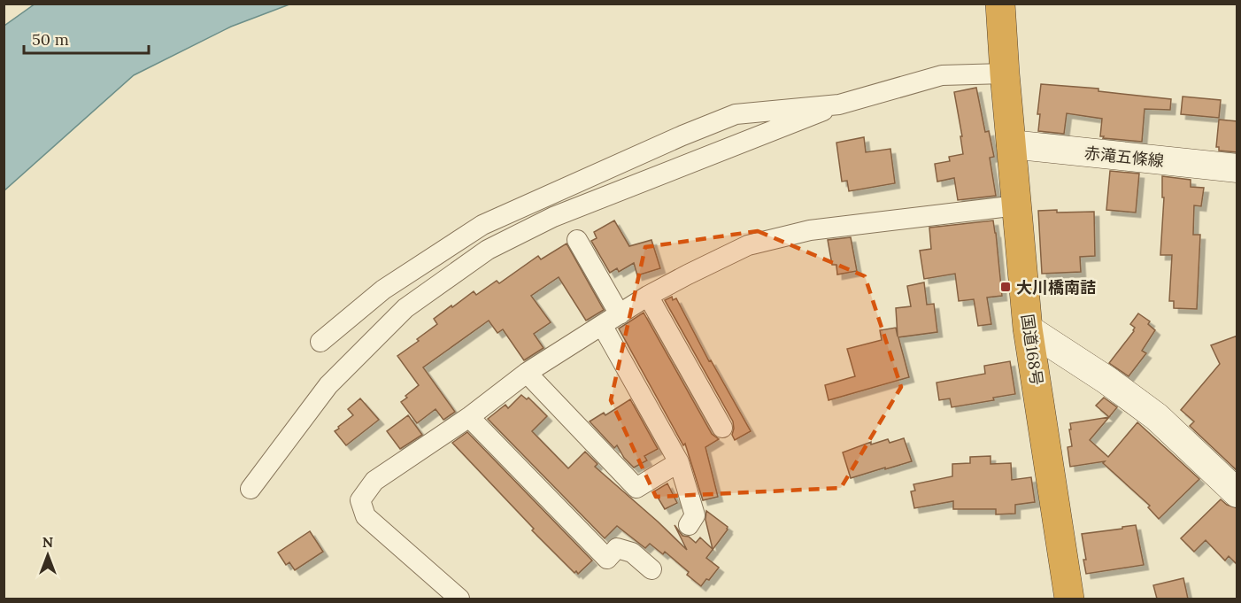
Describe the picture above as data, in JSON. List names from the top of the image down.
{
  "streets": {
    "highway": ["国道168号"],
    "street": ["赤滝五條線"]
  },
  "crossings": [
    ["赤滝五條線", "国道168号"]
  ],
  "places": {
    "transit": ["大川橋南詰"]
  },
  "scale_bar": "50 m",
  "north": "top"
}
